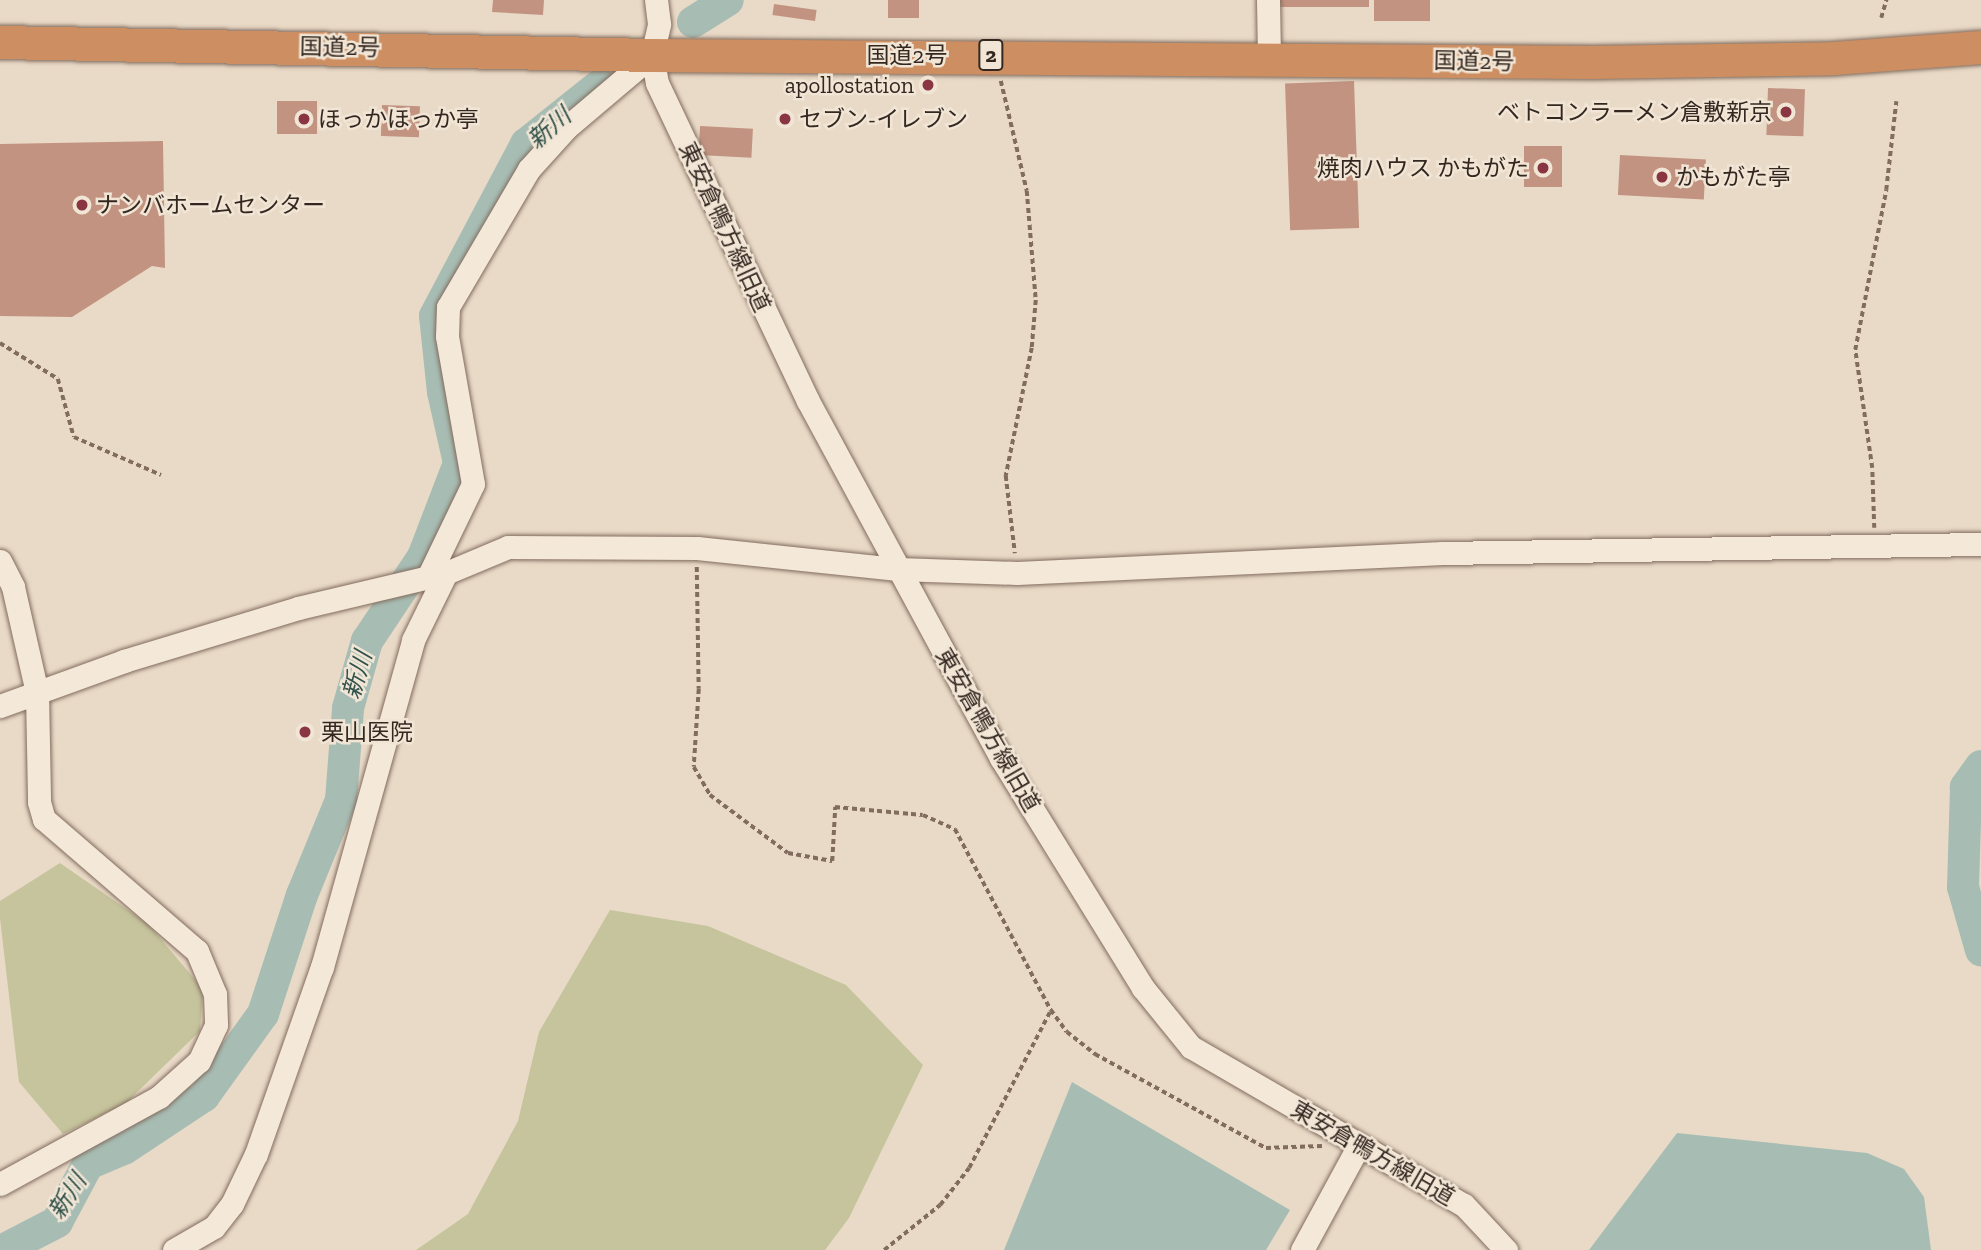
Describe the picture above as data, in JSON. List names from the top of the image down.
{
  "streets": {
    "highway": ["国道2号", "2"],
    "street": ["東安倉鴨方線旧道"]
  },
  "crossings": [
    ["国道2号", "東安倉鴨方線旧道"]
  ],
  "water": ["新川"],
  "places": [
    "apollostation",
    "ベトコンラーメン倉敷新京",
    "ほっかほっか亭",
    "セブン-イレブン",
    "焼肉ハウス かもがた",
    "かもがた亭",
    "ナンバホームセンター",
    "栗山医院"
  ]
}
